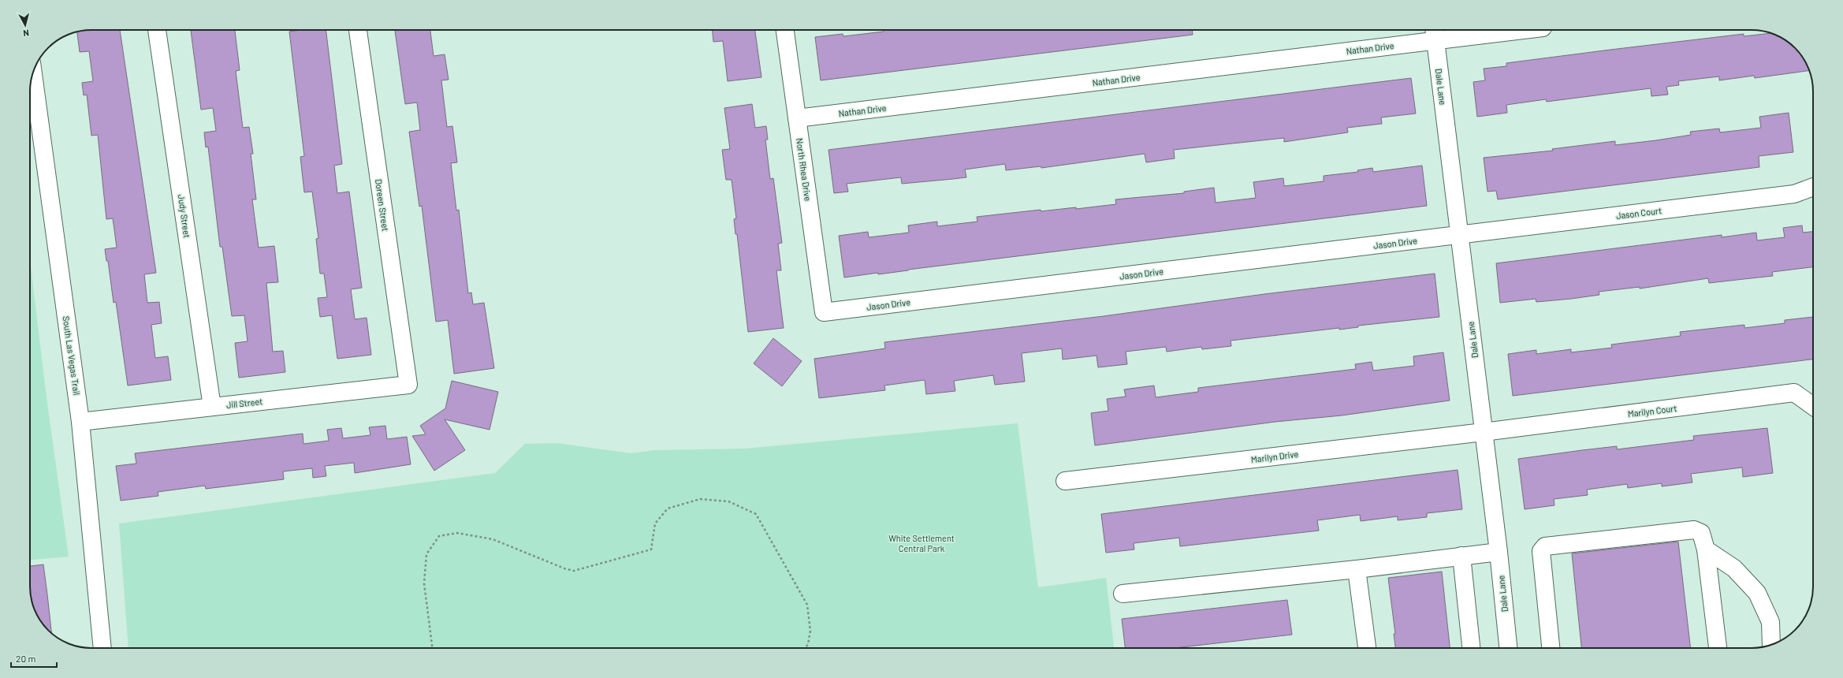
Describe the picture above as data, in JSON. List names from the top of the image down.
{
  "streets": {
    "street": [
      "Nathan Drive",
      "Dale Lane",
      "North Rhea Drive",
      "Doreen Street",
      "Jason Court",
      "Judy Street",
      "Jason Drive",
      "South Las Vegas Trail",
      "Jill Street",
      "Marilyn Court",
      "Marilyn Drive"
    ]
  },
  "crossings": [
    ["Nathan Drive", "Dale Lane"],
    ["Nathan Drive", "North Rhea Drive"],
    ["Dale Lane", "Jason Court"],
    ["Dale Lane", "Jason Drive"],
    ["Dale Lane", "Marilyn Court"],
    ["Dale Lane", "Marilyn Drive"],
    ["North Rhea Drive", "Jason Drive"],
    ["Doreen Street", "Jill Street"],
    ["Jason Court", "Jason Drive"],
    ["Judy Street", "Jill Street"],
    ["South Las Vegas Trail", "Jill Street"],
    ["Marilyn Court", "Marilyn Drive"]
  ],
  "parks": ["White Settlement Central Park"],
  "scale_bar": "20 m",
  "north": "bottom"
}
